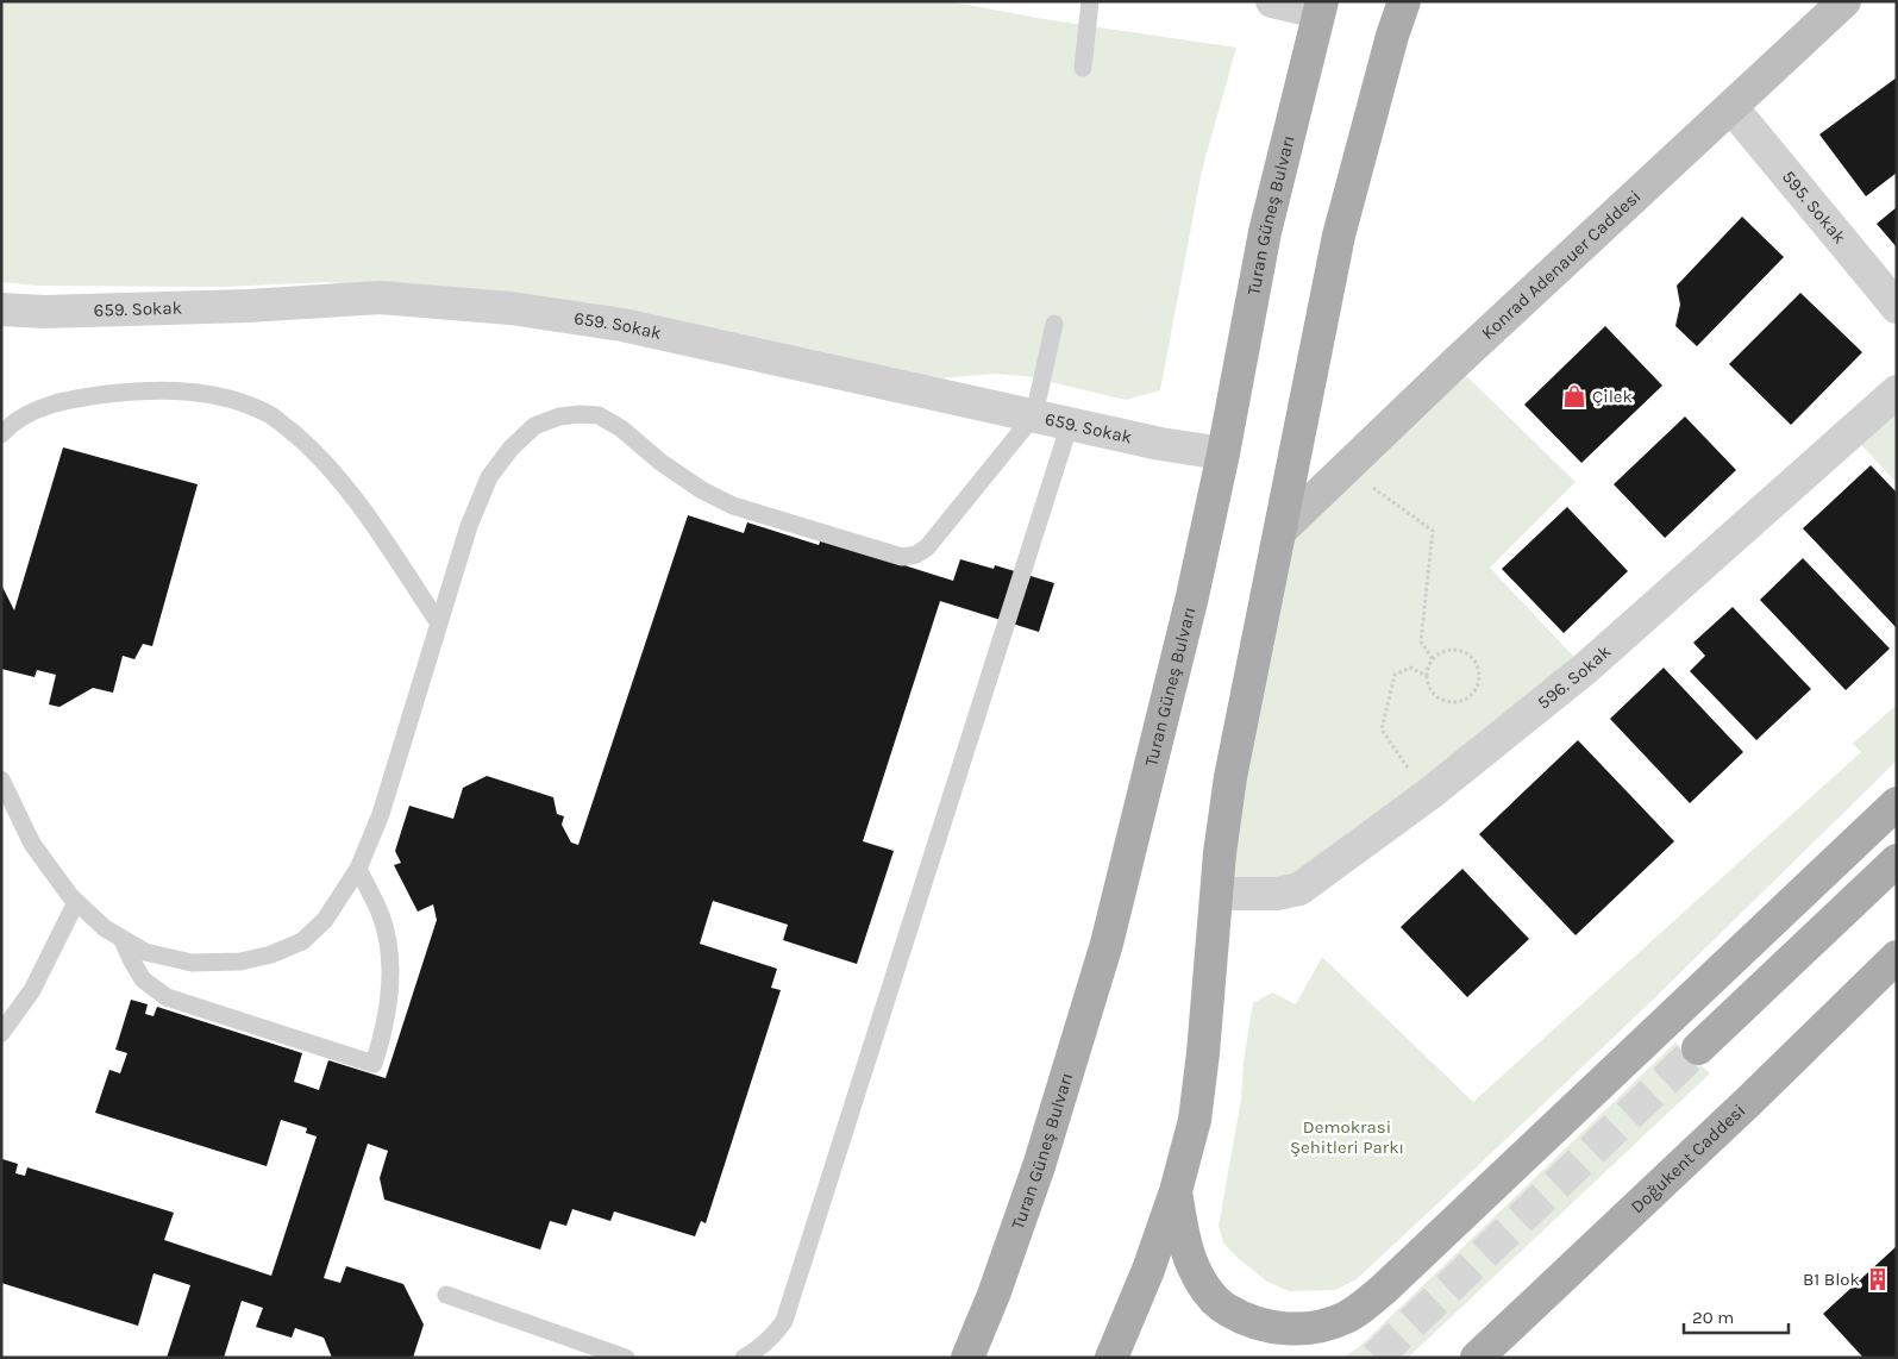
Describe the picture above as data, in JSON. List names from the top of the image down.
{
  "streets": {
    "main road": ["Turan Güneş Bulvarı", "Konrad Adenauer Caddesi", "Doğukent Caddesi"],
    "street": ["595. Sokak", "659. Sokak", "596. Sokak"]
  },
  "crossings": [
    ["595. Sokak", "Konrad Adenauer Caddesi"],
    ["Turan Güneş Bulvarı", "659. Sokak"]
  ],
  "parks": ["Demokrasi Şehitleri Parkı"],
  "places": {
    "shop": ["Çilek"],
    "building": ["B1 Blok"]
  },
  "scale_bar": "20 m"
}
